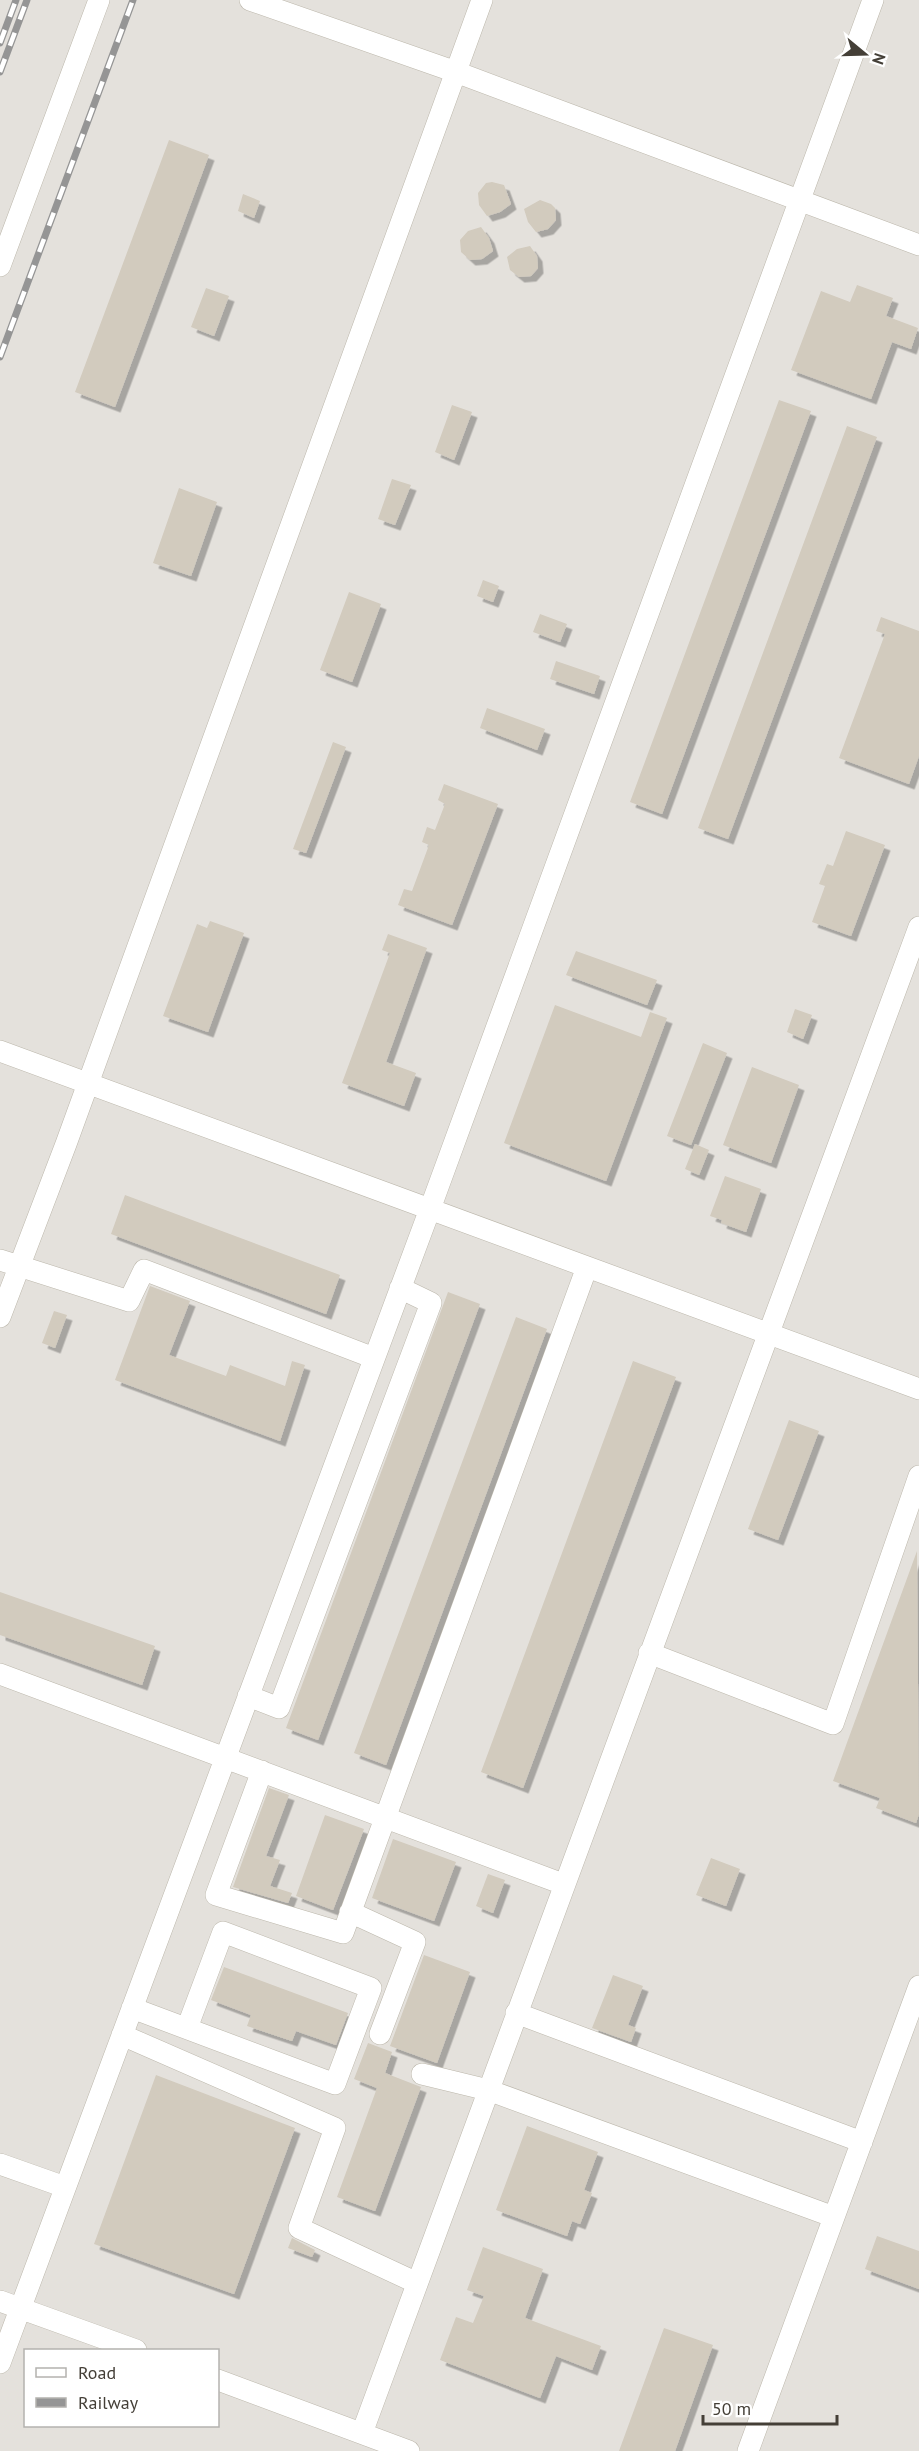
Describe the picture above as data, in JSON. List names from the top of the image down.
{
  "legend": ["Road", "Railway"],
  "scale_bar": "50 m",
  "north": "right"
}
